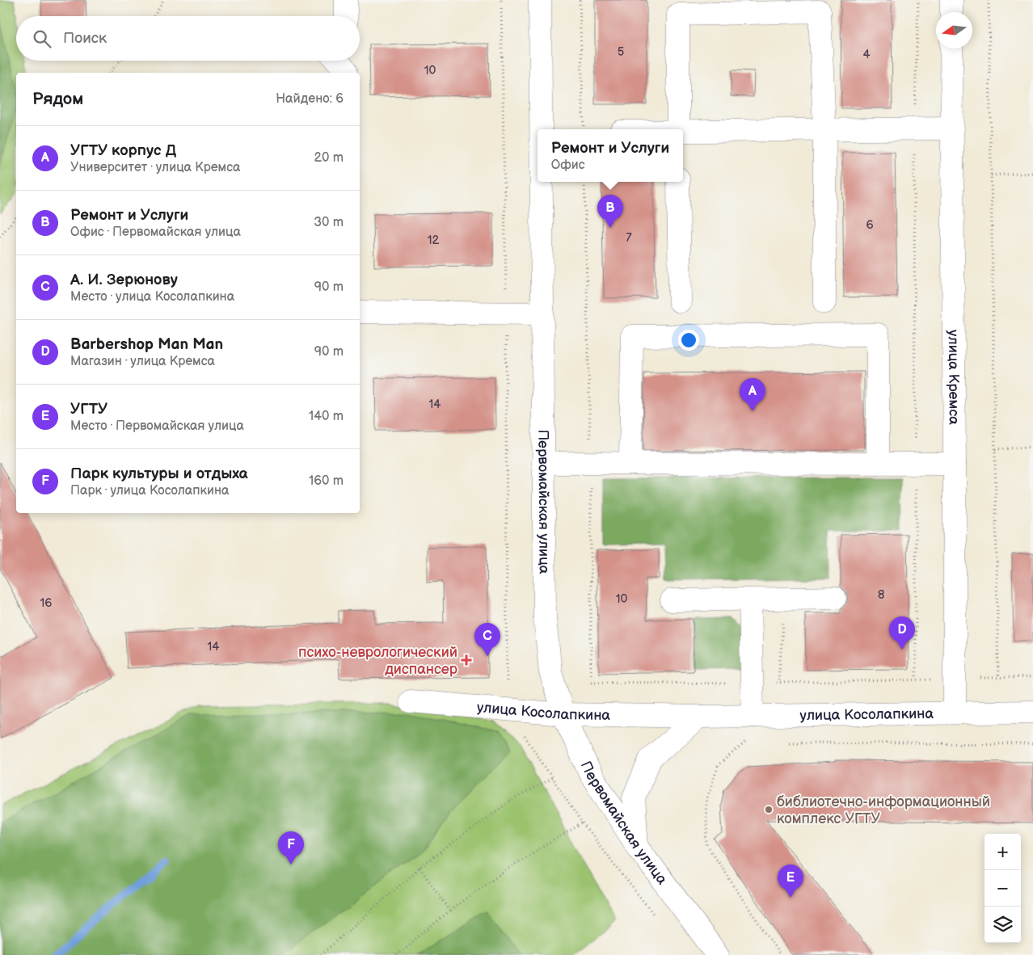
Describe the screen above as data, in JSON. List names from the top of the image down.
{
  "streets": {
    "street": ["улица Кремса", "Первомайская улица", "улица Косолапкина"]
  },
  "crossings": [
    ["улица Кремса", "улица Косолапкина"],
    ["Первомайская улица", "улица Косолапкина"]
  ],
  "places": {
    "health": ["психо-неврологический диспансер"],
    "other": ["библиотечно-информационный комплекс УГТУ"]
  },
  "house_numbers": [
    "5",
    "4",
    "10",
    "6",
    "7",
    "12",
    "14",
    "8",
    "10",
    "16",
    "14"
  ],
  "north": "left",
  "page": {
    "search": "Поиск",
    "heading": ["Рядом", "Найдено: 6"],
    "list": [
      {
        "mark": "A",
        "name": "УГТУ корпус Д",
        "note": "Университет · улица Кремса",
        "value": "20 m"
      },
      {
        "mark": "B",
        "name": "Ремонт и Услуги",
        "note": "Офис · Первомайская улица",
        "value": "30 m"
      },
      {
        "mark": "C",
        "name": "А. И. Зерюнову",
        "note": "Место · улица Косолапкина",
        "value": "90 m"
      },
      {
        "mark": "D",
        "name": "Barbershop Man Man",
        "note": "Магазин · улица Кремса",
        "value": "90 m"
      },
      {
        "mark": "E",
        "name": "УГТУ",
        "note": "Место · Первомайская улица",
        "value": "140 m"
      },
      {
        "mark": "F",
        "name": "Парк культуры и отдыха",
        "note": "Парк · улица Косолапкина",
        "value": "160 m"
      }
    ],
    "popup": ["Ремонт и Услуги", "Офис"],
    "pins": [
      "B",
      "A",
      "D",
      "C",
      "F",
      "E"
    ],
    "map_buttons": ["+", "−"]
  }
}
